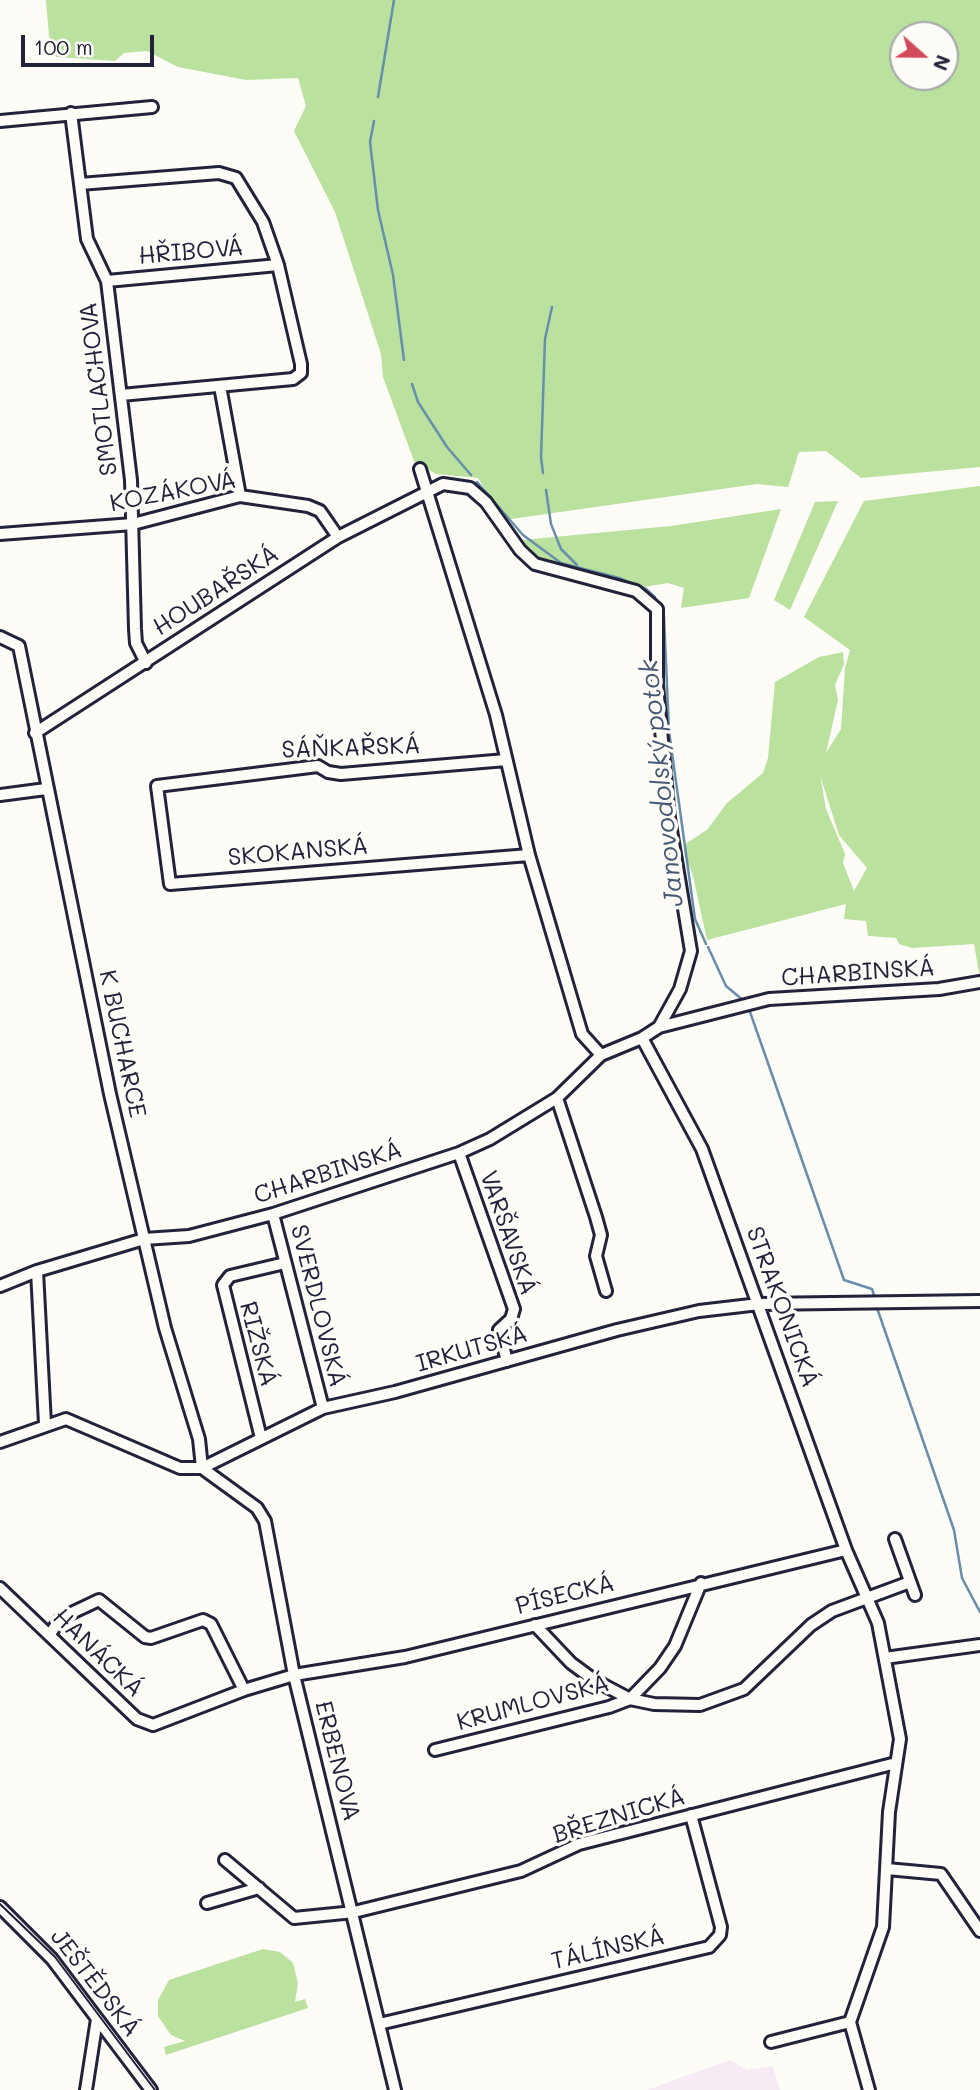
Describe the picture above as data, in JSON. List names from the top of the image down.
{
  "streets": {
    "street": [
      "HŘIBOVÁ",
      "SMOTLACHOVA",
      "KOZÁKOVÁ",
      "HOUBAŘSKÁ",
      "SÁŇKAŘSKÁ",
      "SKOKANSKÁ",
      "CHARBINSKÁ",
      "K BUCHARCE",
      "VARŠAVSKÁ",
      "SVERDLOVSKÁ",
      "STRAKONICKÁ",
      "RIŽSKÁ",
      "IRKUTSKÁ",
      "PÍSECKÁ",
      "HANÁCKÁ",
      "KRUMLOVSKÁ",
      "ERBENOVA",
      "BŘEZNICKÁ",
      "TÁLÍNSKÁ",
      "JEŠTĚDSKÁ"
    ]
  },
  "crossings": [
    ["HŘIBOVÁ", "SMOTLACHOVA"],
    ["SMOTLACHOVA", "KOZÁKOVÁ"],
    ["SMOTLACHOVA", "HOUBAŘSKÁ"],
    ["KOZÁKOVÁ", "HOUBAŘSKÁ"],
    ["HOUBAŘSKÁ", "CHARBINSKÁ"],
    ["HOUBAŘSKÁ", "K BUCHARCE"],
    ["SÁŇKAŘSKÁ", "SKOKANSKÁ"],
    ["CHARBINSKÁ", "K BUCHARCE"],
    ["CHARBINSKÁ", "VARŠAVSKÁ"],
    ["CHARBINSKÁ", "SVERDLOVSKÁ"],
    ["CHARBINSKÁ", "STRAKONICKÁ"],
    ["K BUCHARCE", "IRKUTSKÁ"],
    ["K BUCHARCE", "ERBENOVA"],
    ["VARŠAVSKÁ", "IRKUTSKÁ"],
    ["SVERDLOVSKÁ", "RIŽSKÁ"],
    ["SVERDLOVSKÁ", "IRKUTSKÁ"],
    ["STRAKONICKÁ", "IRKUTSKÁ"],
    ["STRAKONICKÁ", "PÍSECKÁ"],
    ["STRAKONICKÁ", "BŘEZNICKÁ"],
    ["RIŽSKÁ", "IRKUTSKÁ"],
    ["IRKUTSKÁ", "ERBENOVA"],
    ["PÍSECKÁ", "HANÁCKÁ"],
    ["PÍSECKÁ", "KRUMLOVSKÁ"],
    ["PÍSECKÁ", "ERBENOVA"],
    ["HANÁCKÁ", "ERBENOVA"],
    ["ERBENOVA", "BŘEZNICKÁ"],
    ["ERBENOVA", "TÁLÍNSKÁ"],
    ["BŘEZNICKÁ", "TÁLÍNSKÁ"]
  ],
  "water": ["Janovodolský potok"],
  "scale_bar": "100 m",
  "north": "right"
}
